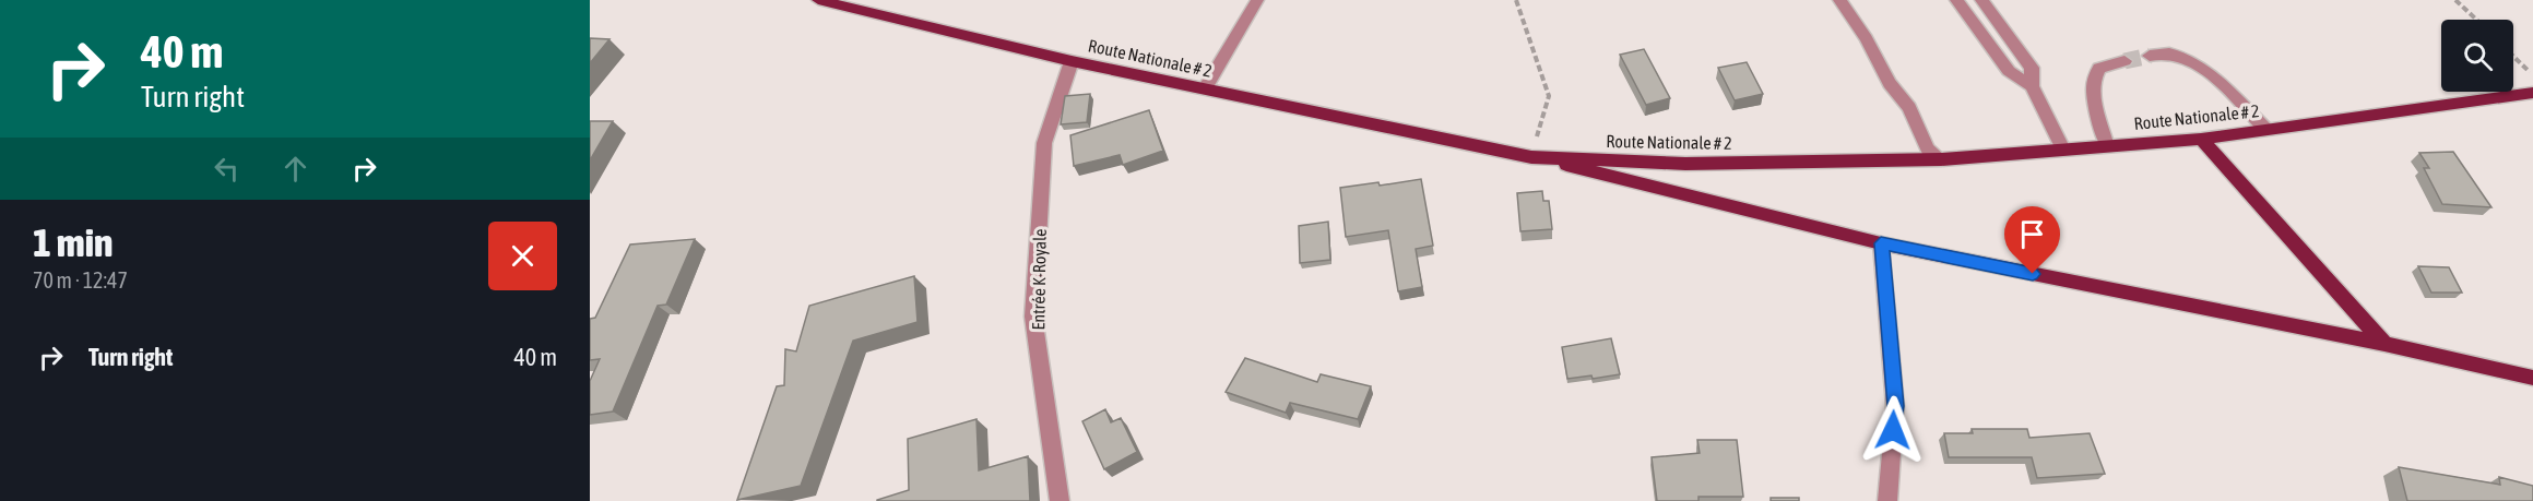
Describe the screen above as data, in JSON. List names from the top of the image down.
{
  "streets": {
    "main road": ["Route Nationale # 2"],
    "street": ["Entrée K-Royale"]
  },
  "crossings": [
    ["Route Nationale # 2", "Entrée K-Royale"]
  ],
  "page": {
    "turn": ["40 m", "Turn right"],
    "heading": ["1 min", "70 m · 12:47"],
    "list": [
      {
        "name": "Turn right",
        "value": "40 m"
      }
    ]
  }
}
